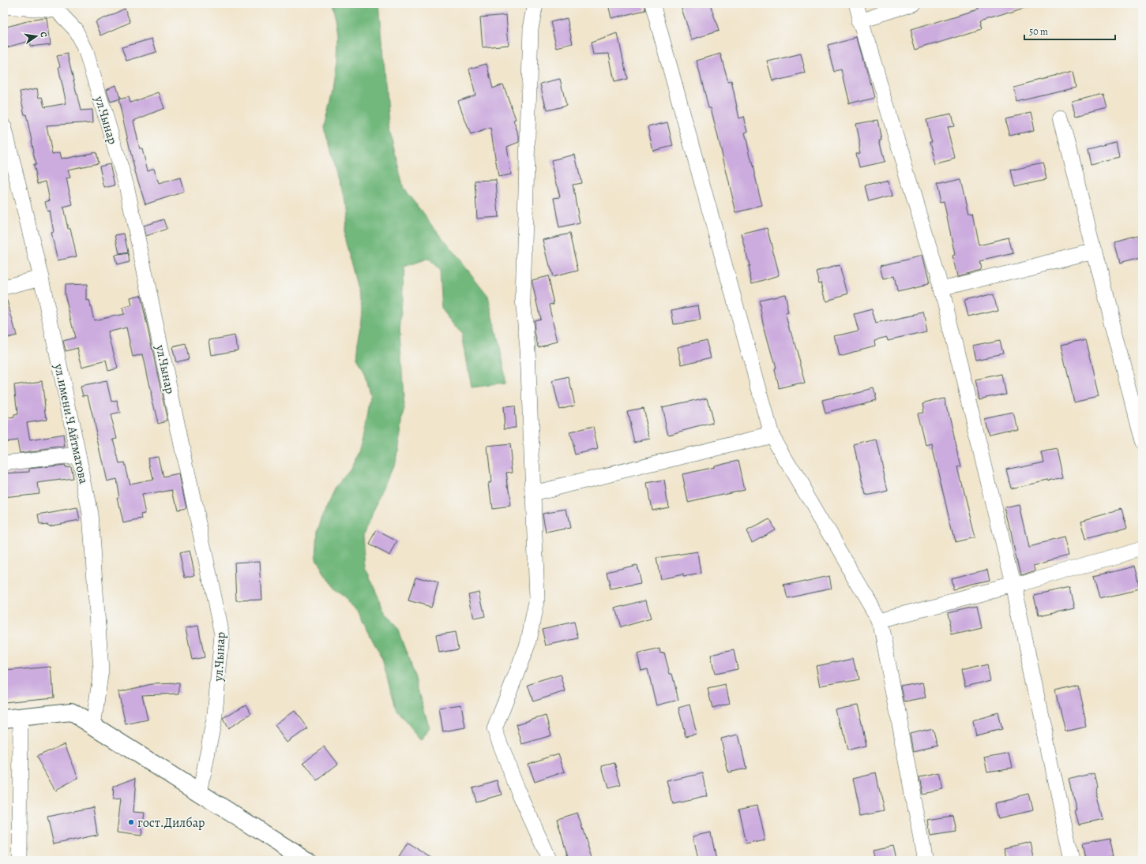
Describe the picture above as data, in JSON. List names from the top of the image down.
{
  "streets": {
    "street": ["ул.Чынар", "ул.имени.Ч Айтматова"]
  },
  "places": ["гост.Дилбар"],
  "scale_bar": "50 m",
  "north": "right"
}
